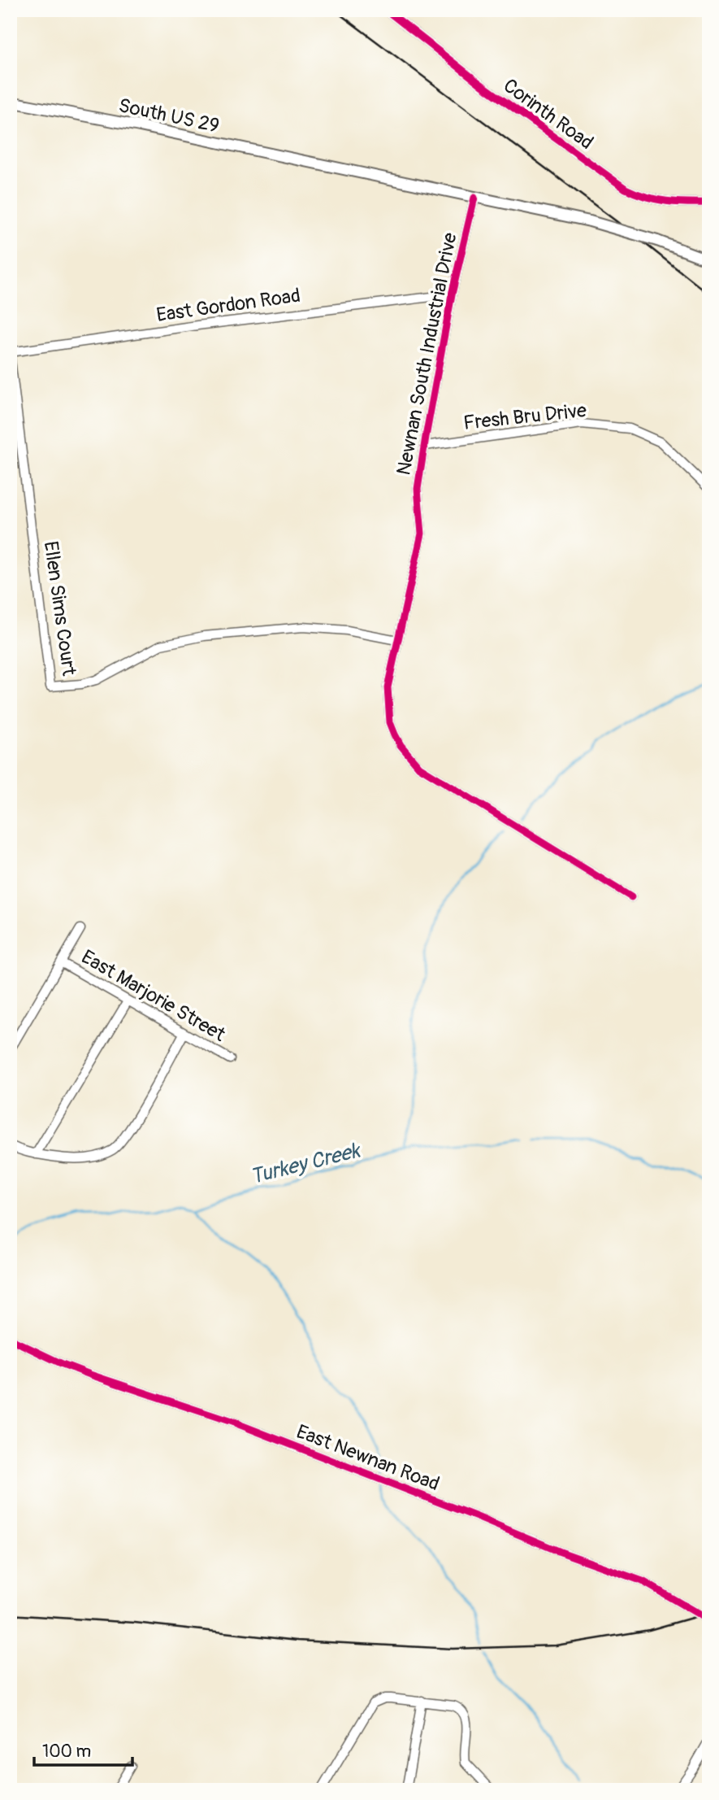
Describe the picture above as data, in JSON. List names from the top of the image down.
{
  "streets": {
    "main road": ["South US 29"],
    "street": [
      "Corinth Road",
      "East Gordon Road",
      "Newnan South Industrial Drive",
      "Fresh Bru Drive",
      "Ellen Sims Court",
      "East Marjorie Street",
      "East Newnan Road"
    ]
  },
  "crossings": [
    ["South US 29", "Newnan South Industrial Drive"],
    ["East Gordon Road", "Newnan South Industrial Drive"],
    ["East Gordon Road", "Ellen Sims Court"],
    ["Newnan South Industrial Drive", "Fresh Bru Drive"],
    ["Newnan South Industrial Drive", "Ellen Sims Court"]
  ],
  "water": ["Turkey Creek"],
  "scale_bar": "100 m"
}
